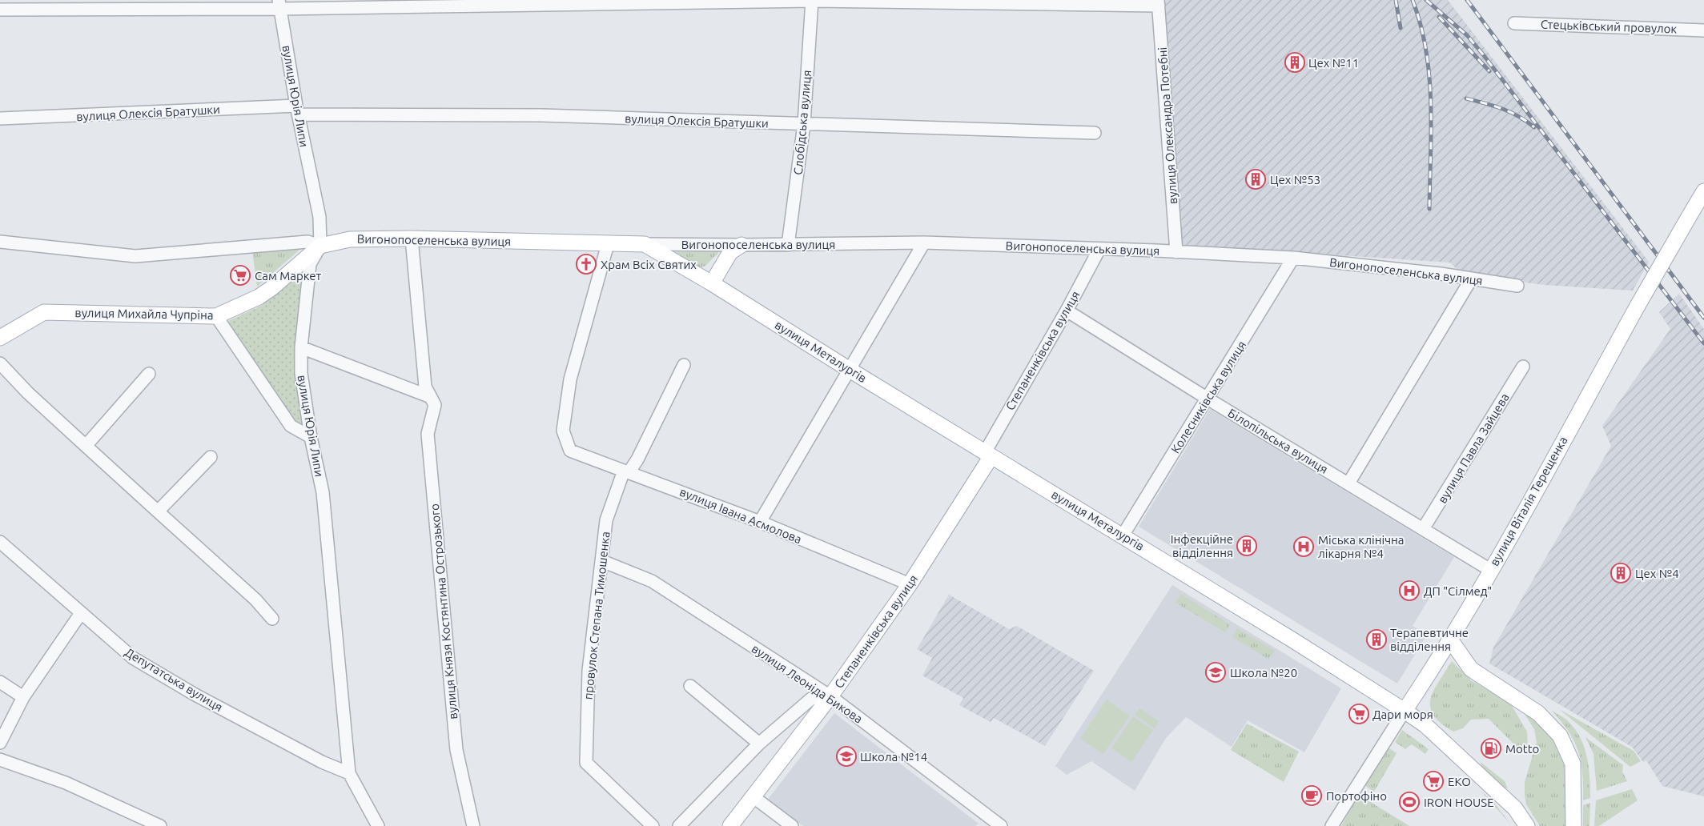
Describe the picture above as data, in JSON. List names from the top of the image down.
{
  "streets": {
    "main road": [
      "Вигонопоселенська вулиця",
      "вулиця Михайла Чупріна",
      "Степаненківська вулиця",
      "вулиця Металургів",
      "вулиця Віталія Терещенка"
    ],
    "street": [
      "Стецьківський провулок",
      "вулиця Юрія Липи",
      "вулиця Олексія Братушки",
      "Слобідська вулиця",
      "вулиця Олександра Потебні",
      "Колесниківська вулиця",
      "Білопільська вулиця",
      "вулиця Павла Зайцева",
      "вулиця Івана Асмолова",
      "вулиця Князя Костянтина Острозького",
      "провулок Степана Тимошенка",
      "Депутатська вулиця",
      "вулиця Леоніда Бикова"
    ]
  },
  "crossings": [
    ["вулиця Юрія Липи", "вулиця Олексія Братушки"],
    ["вулиця Юрія Липи", "Вигонопоселенська вулиця"],
    ["вулиця Юрія Липи", "вулиця Михайла Чупріна"],
    ["вулиця Юрія Липи", "Депутатська вулиця"],
    ["вулиця Олексія Братушки", "Слобідська вулиця"],
    ["Слобідська вулиця", "Вигонопоселенська вулиця"],
    ["вулиця Олександра Потебні", "Вигонопоселенська вулиця"],
    ["Вигонопоселенська вулиця", "вулиця Михайла Чупріна"],
    ["Вигонопоселенська вулиця", "Степаненківська вулиця"],
    ["Вигонопоселенська вулиця", "вулиця Металургів"],
    ["Вигонопоселенська вулиця", "Колесниківська вулиця"],
    ["Вигонопоселенська вулиця", "вулиця Івана Асмолова"],
    ["Вигонопоселенська вулиця", "вулиця Князя Костянтина Острозького"],
    ["Степаненківська вулиця", "вулиця Металургів"],
    ["Степаненківська вулиця", "Білопільська вулиця"],
    ["Степаненківська вулиця", "вулиця Івана Асмолова"],
    ["Степаненківська вулиця", "вулиця Леоніда Бикова"],
    ["вулиця Металургів", "Колесниківська вулиця"],
    ["вулиця Металургів", "вулиця Віталія Терещенка"],
    ["Колесниківська вулиця", "Білопільська вулиця"],
    ["Білопільська вулиця", "вулиця Павла Зайцева"],
    ["Білопільська вулиця", "вулиця Віталія Терещенка"],
    ["вулиця Івана Асмолова", "провулок Степана Тимошенка"],
    ["провулок Степана Тимошенка", "вулиця Леоніда Бикова"]
  ],
  "places": {
    "building": [
      "Цех №11",
      "Цех №53",
      "Інфекційне відділення",
      "Цех №4",
      "Терапевтичне відділення"
    ],
    "church": ["Храм Всіх Святих"],
    "supermarket": ["Сам Маркет", "Дари моря", "ЕКО"],
    "hospital": ["Міська клінічна лікарня №4", "ДП \"Сілмед\""],
    "school or university": ["Школа №20", "Школа №14"],
    "fuel station": ["Motto"],
    "cafe": ["Портофіно"],
    "sports": ["IRON HOUSE"]
  }
}
